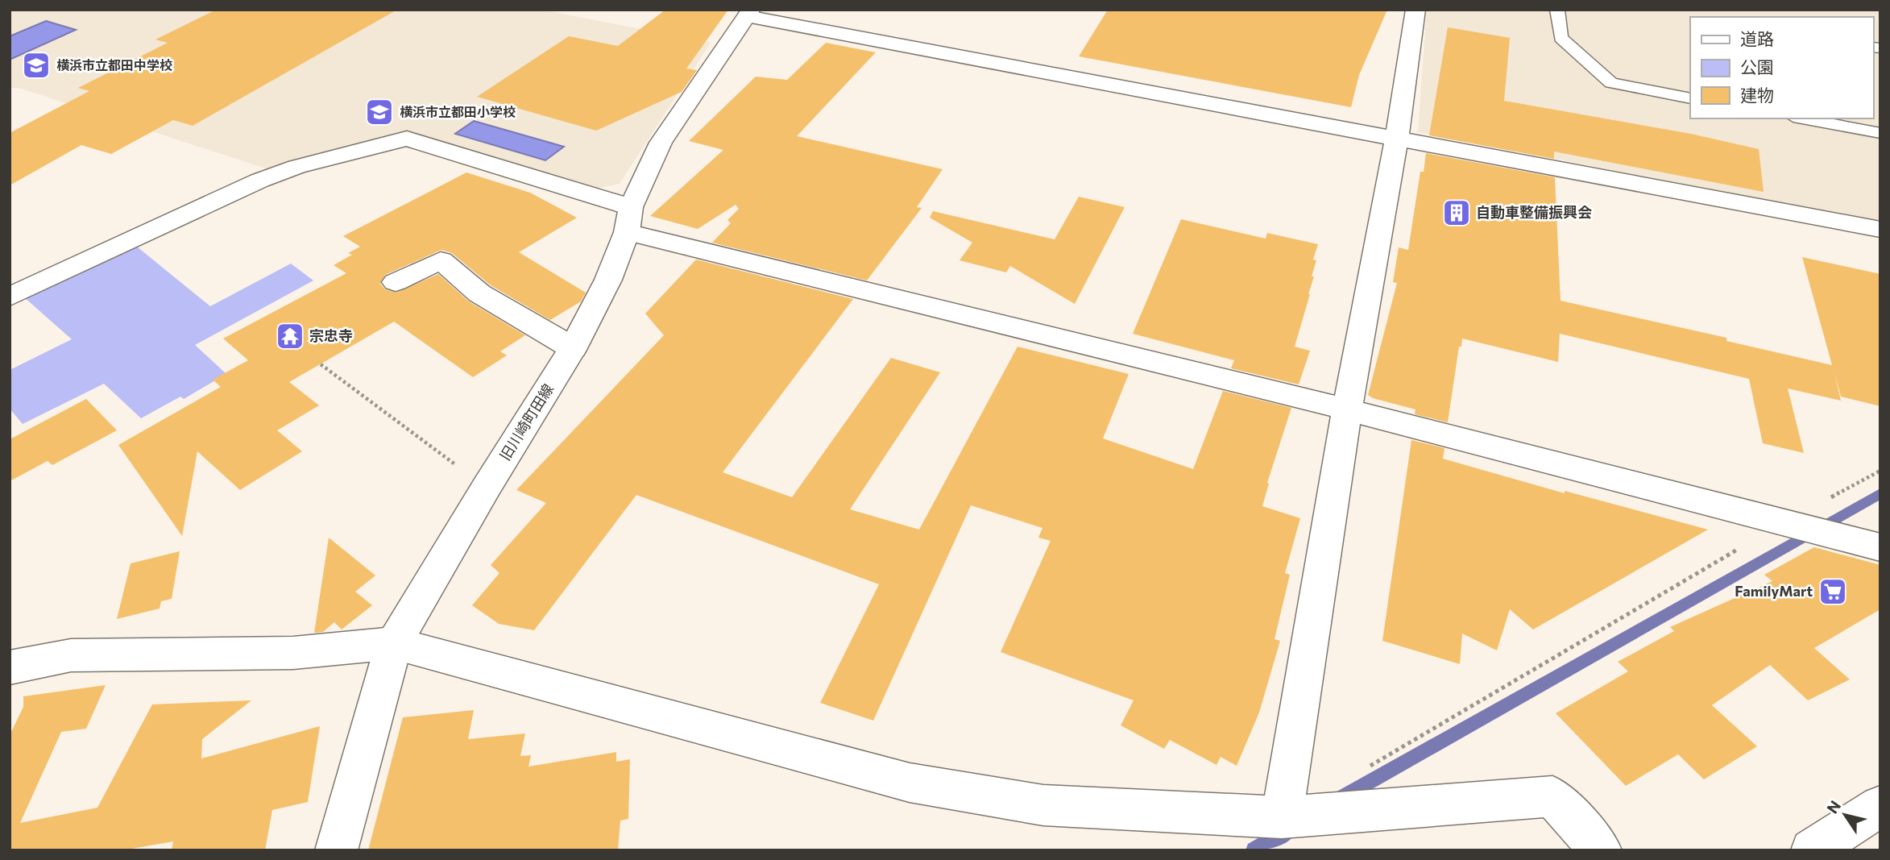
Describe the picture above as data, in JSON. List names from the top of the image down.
{
  "streets": {
    "street": ["旧川崎町田線"]
  },
  "places": {
    "school or university": ["横浜市立都田中学校", "横浜市立都田小学校"],
    "building": ["自動車整備振興会"],
    "temple": ["宗忠寺"],
    "supermarket": ["FamilyMart"]
  },
  "legend": ["道路", "公園", "建物"],
  "north": "top left"
}
